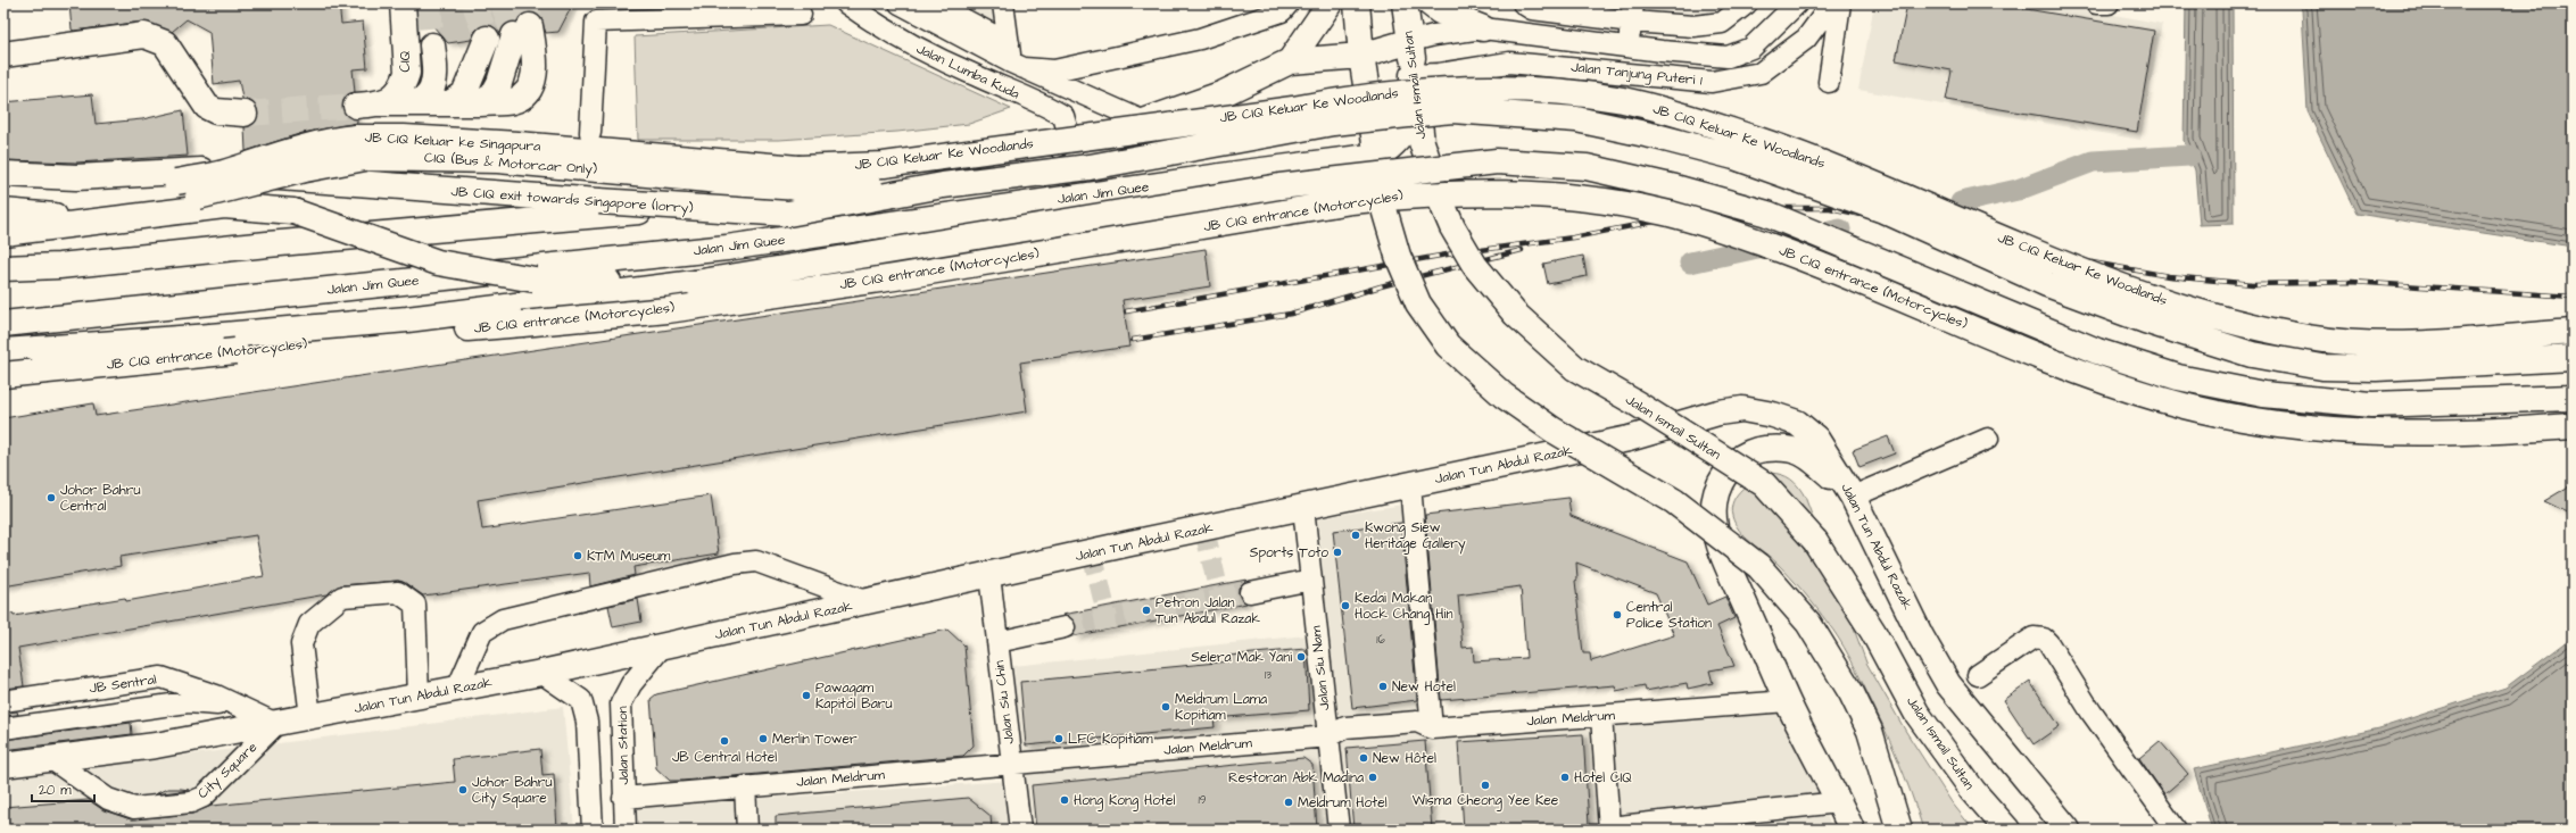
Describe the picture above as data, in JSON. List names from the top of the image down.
{
  "streets": {
    "main road": [
      "CIQ",
      "Jalan Ismail Sultan",
      "JB CIQ Keluar Ke Woodlands",
      "JB CIQ Keluar ke Singapura",
      "CIQ (Bus & Motorcar Only)",
      "Jalan Jim Quee",
      "JB CIQ exit towards Singapore (lorry)",
      "JB CIQ entrance (Motorcycles)",
      "Jalan Tun Abdul Razak"
    ],
    "street": [
      "Jalan Lumba Kuda",
      "Jalan Tanjung Puteri 1",
      "Jalan Siu Nam",
      "JB Sentral",
      "Jalan Siu Chin",
      "Jalan Meldrum",
      "Jalan Station",
      "City Square"
    ]
  },
  "crossings": [
    ["Jalan Tanjung Puteri 1", "Jalan Ismail Sultan"],
    ["JB CIQ Keluar Ke Woodlands", "JB CIQ Keluar ke Singapura"],
    ["CIQ (Bus & Motorcar Only)", "JB CIQ exit towards Singapore (lorry)"],
    ["Jalan Tun Abdul Razak", "Jalan Siu Nam"],
    ["Jalan Tun Abdul Razak", "JB Sentral"],
    ["Jalan Tun Abdul Razak", "Jalan Siu Chin"],
    ["Jalan Tun Abdul Razak", "Jalan Station"],
    ["Jalan Tun Abdul Razak", "City Square"],
    ["Jalan Siu Nam", "Jalan Meldrum"],
    ["JB Sentral", "City Square"],
    ["Jalan Siu Chin", "Jalan Meldrum"],
    ["Jalan Meldrum", "Jalan Station"]
  ],
  "places": [
    "Johor Bahru Central",
    "Kwong Siew Heritage Gallery",
    "Sports Toto",
    "KTM Museum",
    "Kedai Makan Hock Chang Hin",
    "Petron Jalan Tun Abdul Razak",
    "Central Police Station",
    "Selera Mak Yani",
    "New Hotel",
    "Pawagam Kapitol Baru",
    "Meldrum Lama Kopitiam",
    "Merlin Tower",
    "LFC Kopitiam",
    "JB Central Hotel",
    "New Hôtel",
    "Restoran Abk Madina",
    "Hotel CIQ",
    "Wisma Cheong Yee Kee",
    "Johor Bahru City Square",
    "Hong Kong Hotel",
    "Meldrum Hotel"
  ],
  "house_numbers": ["16", "13", "19"],
  "scale_bar": "20 m"
}
